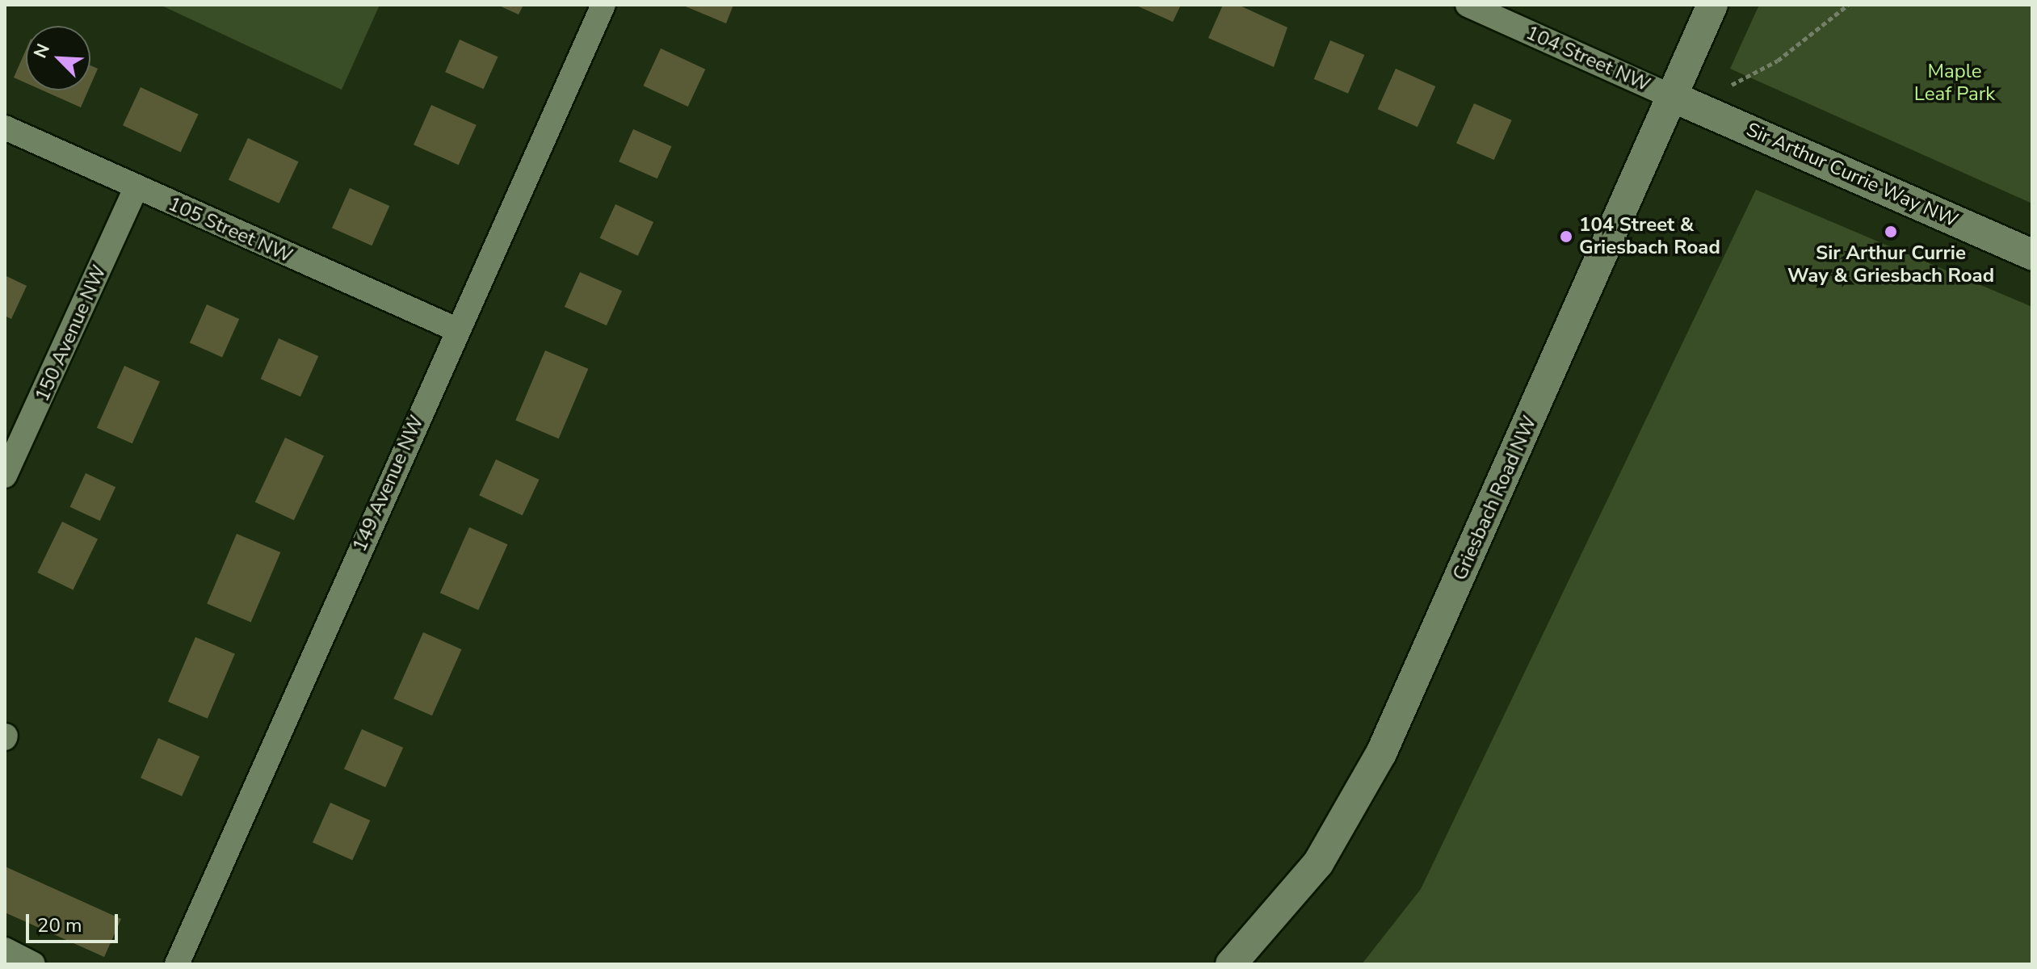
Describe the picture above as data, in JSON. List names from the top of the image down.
{
  "streets": {
    "street": [
      "104 Street NW",
      "Sir Arthur Currie Way NW",
      "105 Street NW",
      "150 Avenue NW",
      "149 Avenue NW",
      "Griesbach Road NW"
    ]
  },
  "crossings": [
    ["104 Street NW", "Sir Arthur Currie Way NW"],
    ["104 Street NW", "Griesbach Road NW"],
    ["Sir Arthur Currie Way NW", "Griesbach Road NW"],
    ["105 Street NW", "150 Avenue NW"],
    ["105 Street NW", "149 Avenue NW"]
  ],
  "parks": ["Maple Leaf Park"],
  "places": ["Sir Arthur Currie Way & Griesbach Road", "104 Street & Griesbach Road"],
  "scale_bar": "20 m",
  "north": "top left"
}
